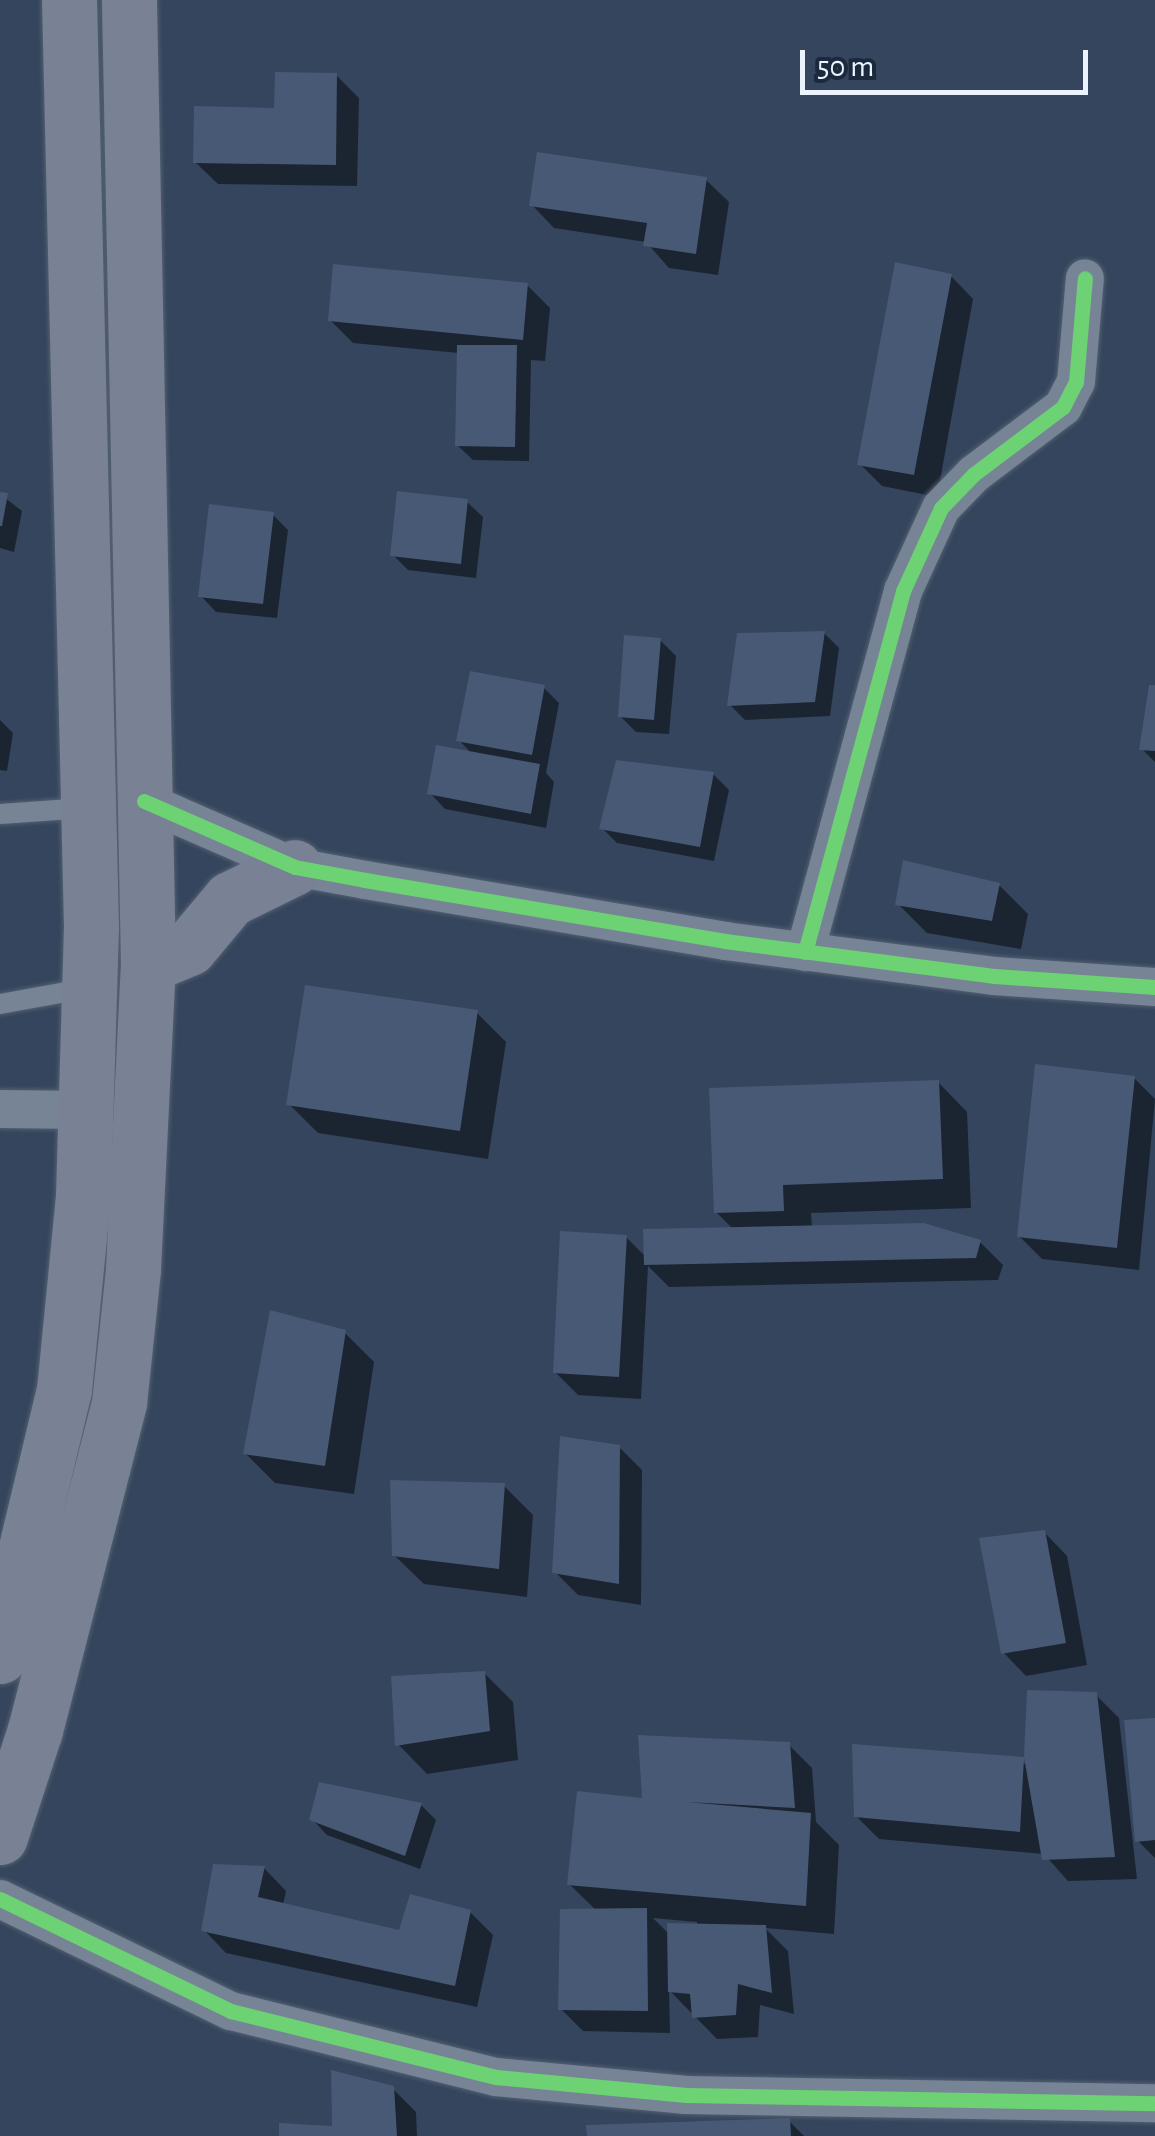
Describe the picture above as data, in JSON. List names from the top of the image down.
{
  "scale_bar": "50 m"
}
